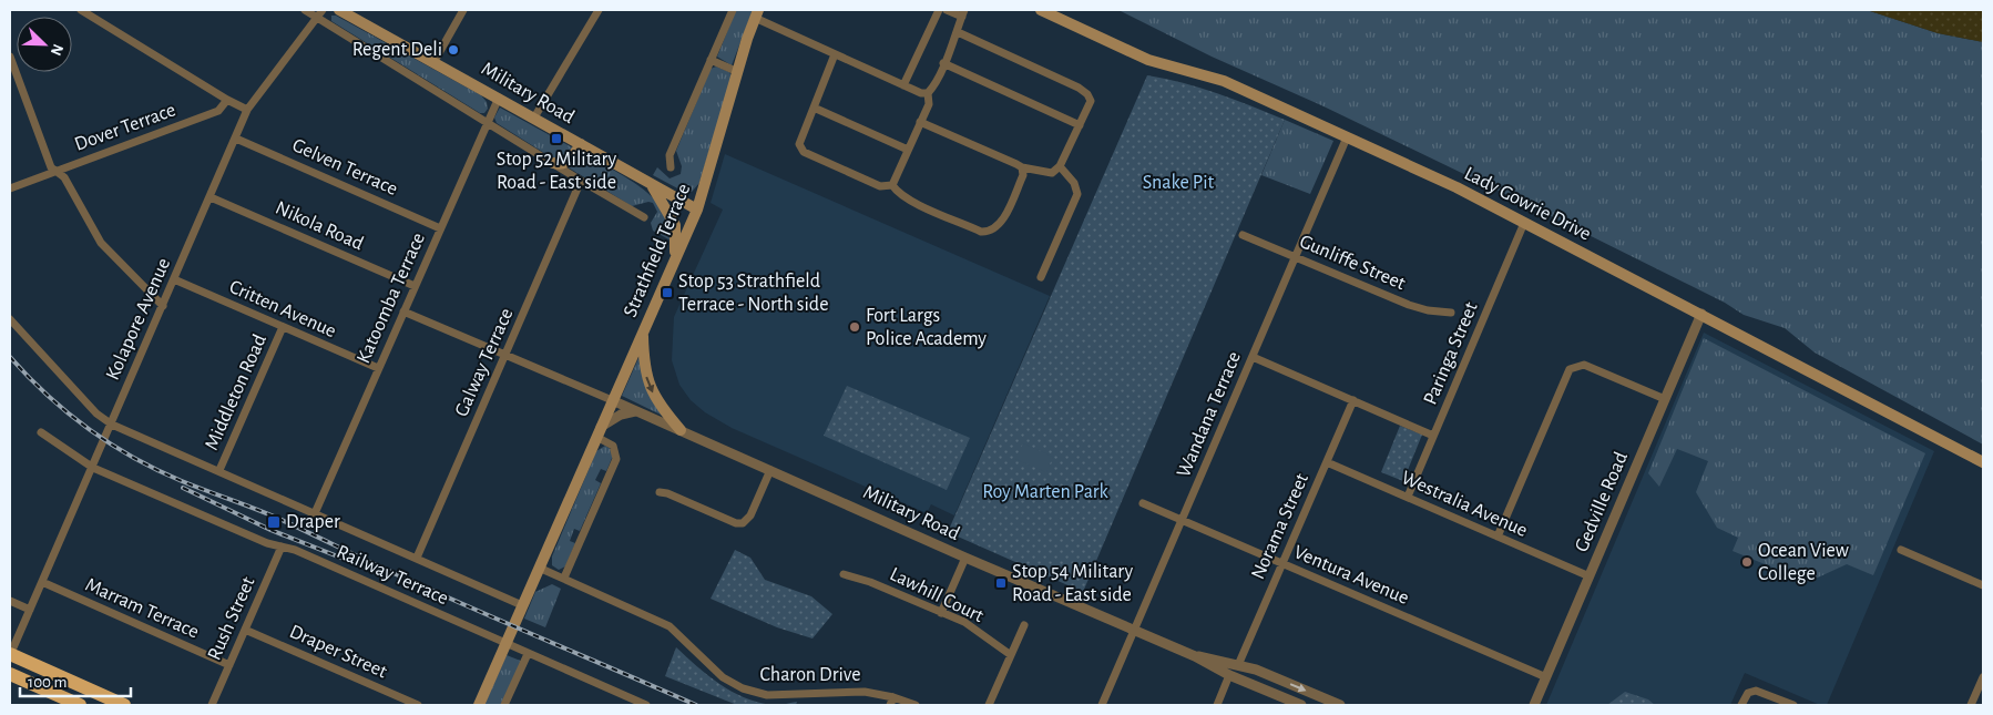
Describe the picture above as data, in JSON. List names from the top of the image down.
{
  "streets": {
    "main road": ["Military Road", "Lady Gowrie Drive", "Strathfield Terrace"],
    "street": [
      "Dover Terrace",
      "Gelven Terrace",
      "Nikola Road",
      "Gunliffe Street",
      "Katoomba Terrace",
      "Critten Avenue",
      "Kolapore Avenue",
      "Paringa Street",
      "Galway Terrace",
      "Middleton Road",
      "Wandana Terrace",
      "Gedville Road",
      "Westralia Avenue",
      "Norama Street",
      "Railway Terrace",
      "Ventura Avenue",
      "Lawhill Court",
      "Marram Terrace",
      "Rush Street",
      "Draper Street",
      "Charon Drive"
    ]
  },
  "crossings": [
    ["Military Road", "Strathfield Terrace"],
    ["Military Road", "Katoomba Terrace"],
    ["Military Road", "Wandana Terrace"],
    ["Military Road", "Norama Street"],
    ["Gelven Terrace", "Katoomba Terrace"],
    ["Gelven Terrace", "Kolapore Avenue"],
    ["Lady Gowrie Drive", "Paringa Street"],
    ["Lady Gowrie Drive", "Wandana Terrace"],
    ["Lady Gowrie Drive", "Gedville Road"],
    ["Nikola Road", "Katoomba Terrace"],
    ["Nikola Road", "Kolapore Avenue"],
    ["Strathfield Terrace", "Railway Terrace"],
    ["Strathfield Terrace", "Charon Drive"],
    ["Gunliffe Street", "Wandana Terrace"],
    ["Katoomba Terrace", "Critten Avenue"],
    ["Katoomba Terrace", "Railway Terrace"],
    ["Critten Avenue", "Kolapore Avenue"],
    ["Critten Avenue", "Middleton Road"],
    ["Kolapore Avenue", "Railway Terrace"],
    ["Kolapore Avenue", "Marram Terrace"],
    ["Paringa Street", "Westralia Avenue"],
    ["Galway Terrace", "Railway Terrace"],
    ["Middleton Road", "Railway Terrace"],
    ["Wandana Terrace", "Ventura Avenue"],
    ["Gedville Road", "Westralia Avenue"],
    ["Gedville Road", "Ventura Avenue"],
    ["Westralia Avenue", "Norama Street"],
    ["Norama Street", "Ventura Avenue"],
    ["Railway Terrace", "Rush Street"],
    ["Marram Terrace", "Rush Street"],
    ["Rush Street", "Draper Street"]
  ],
  "parks": ["Snake Pit", "Roy Marten Park"],
  "places": {
    "other": ["Regent Deli", "Fort Largs Police Academy", "Ocean View College"],
    "transit": [
      "Stop 52 Military Road - East side",
      "Stop 53 Strathfield Terrace - North side",
      "Draper",
      "Stop 54 Military Road - East side"
    ]
  },
  "scale_bar": "100 m",
  "north": "bottom right"
}
